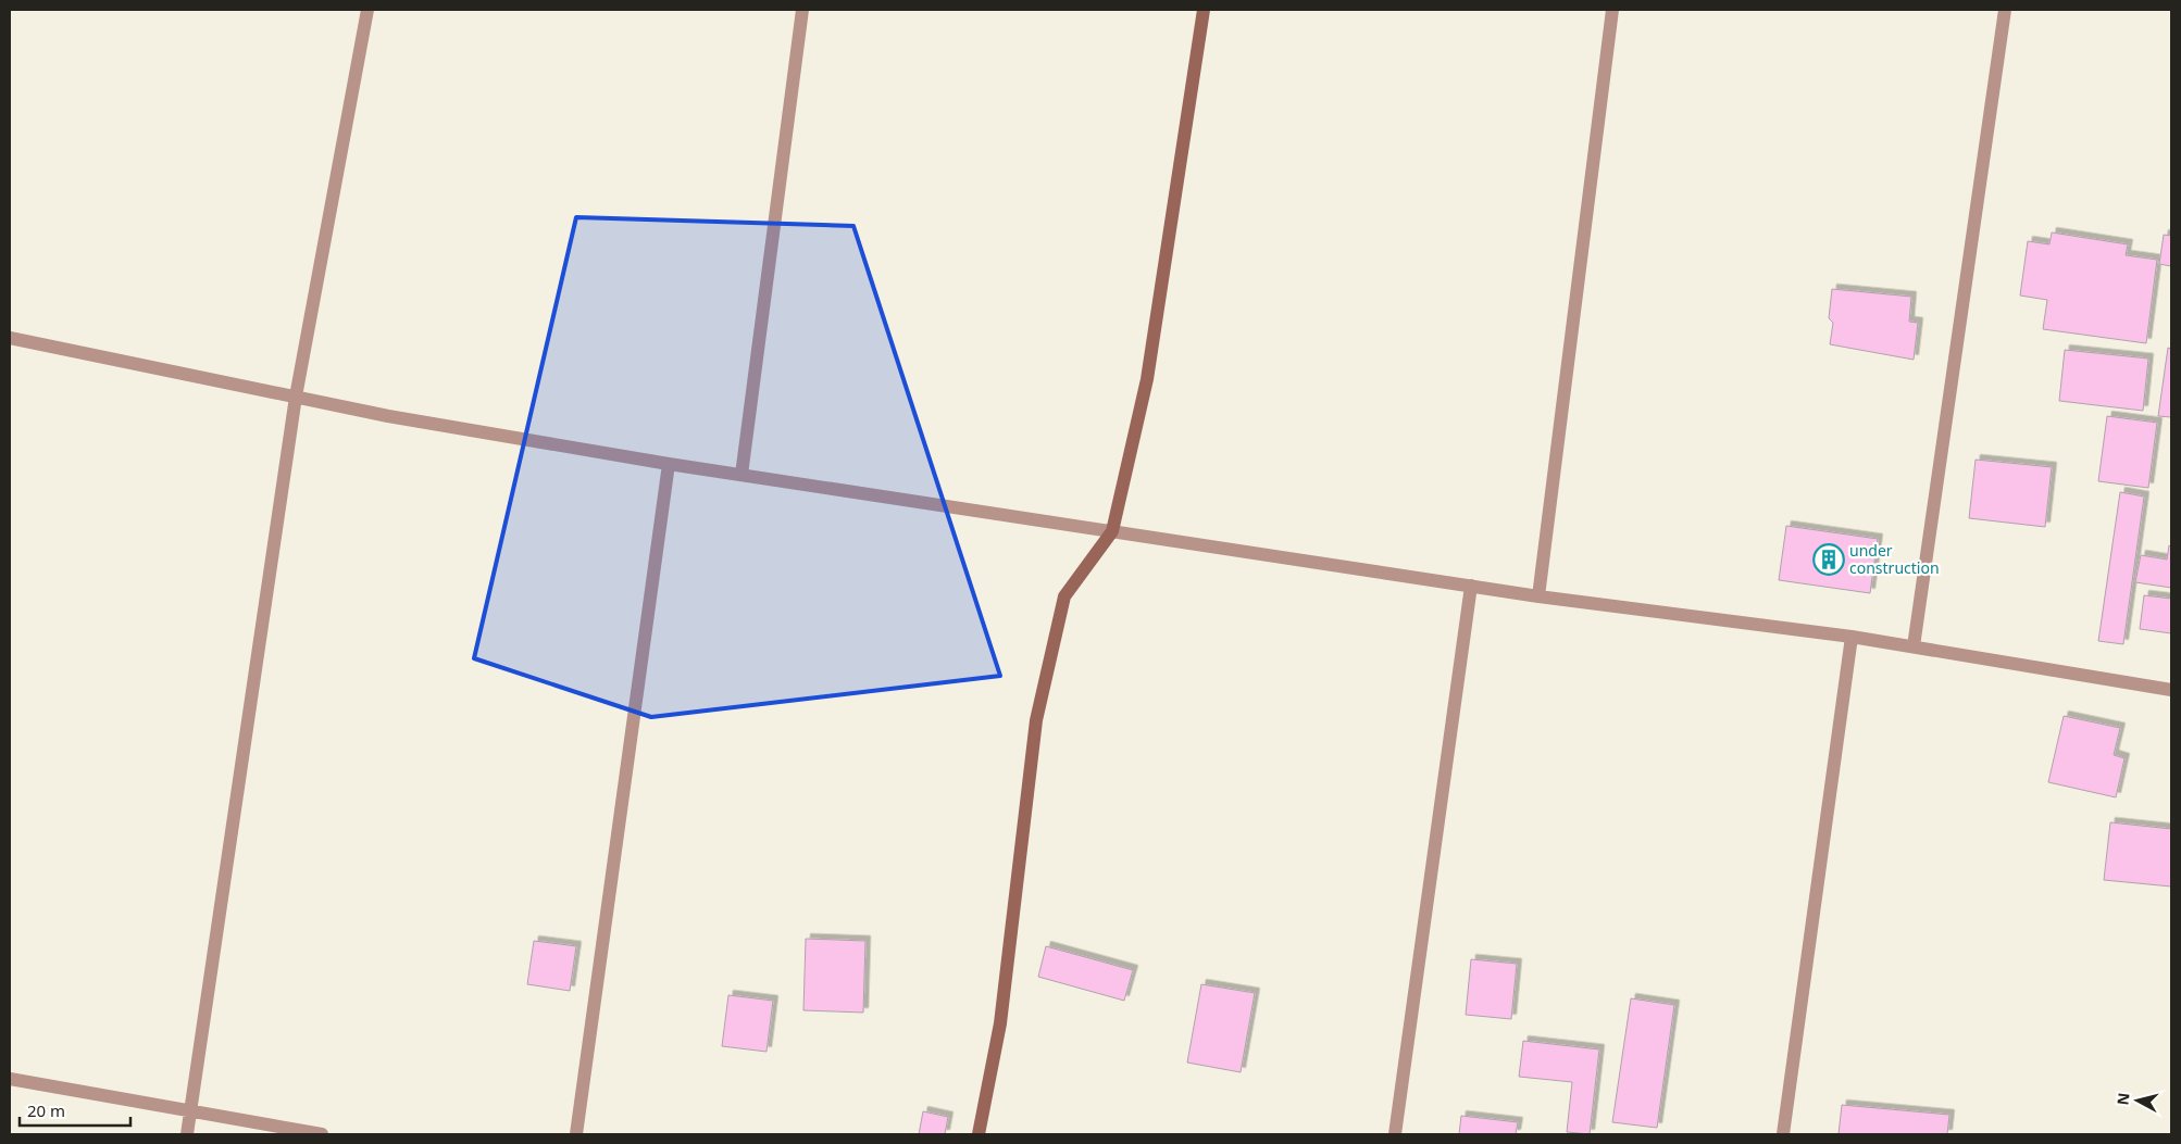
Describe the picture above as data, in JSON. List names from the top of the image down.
{
  "places": {
    "building": ["under construction"]
  },
  "scale_bar": "20 m",
  "north": "left"
}
